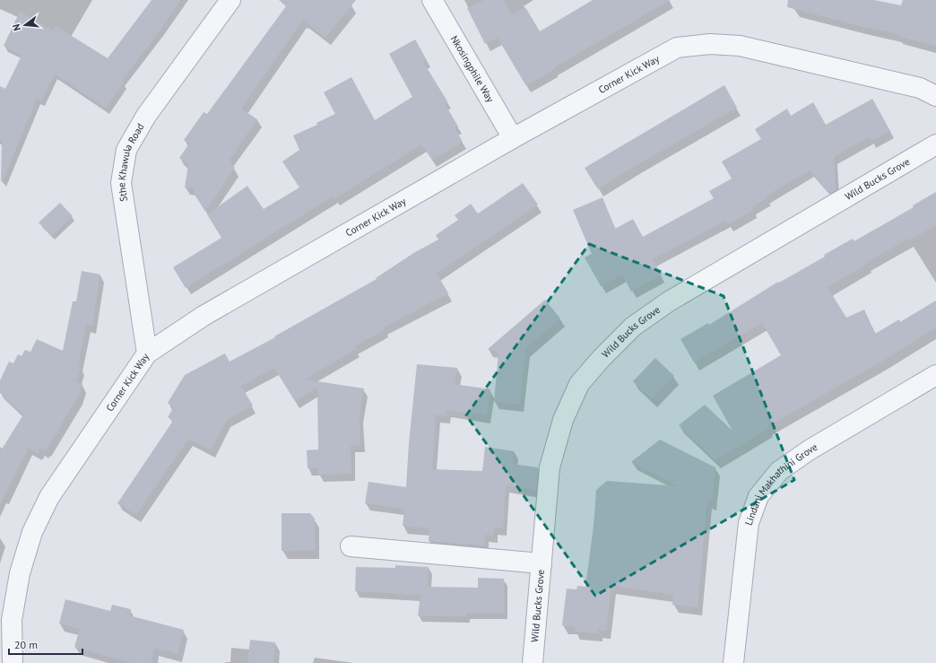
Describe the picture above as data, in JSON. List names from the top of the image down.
{
  "streets": {
    "street": [
      "Nkosingphile Way",
      "Corner Kick Way",
      "Sthe Khawula Road",
      "Wild Bucks Grove",
      "Lindani Makhathini Grove"
    ]
  },
  "crossings": [
    ["Nkosingphile Way", "Corner Kick Way"],
    ["Corner Kick Way", "Sthe Khawula Road"]
  ],
  "scale_bar": "20 m",
  "north": "left"
}
